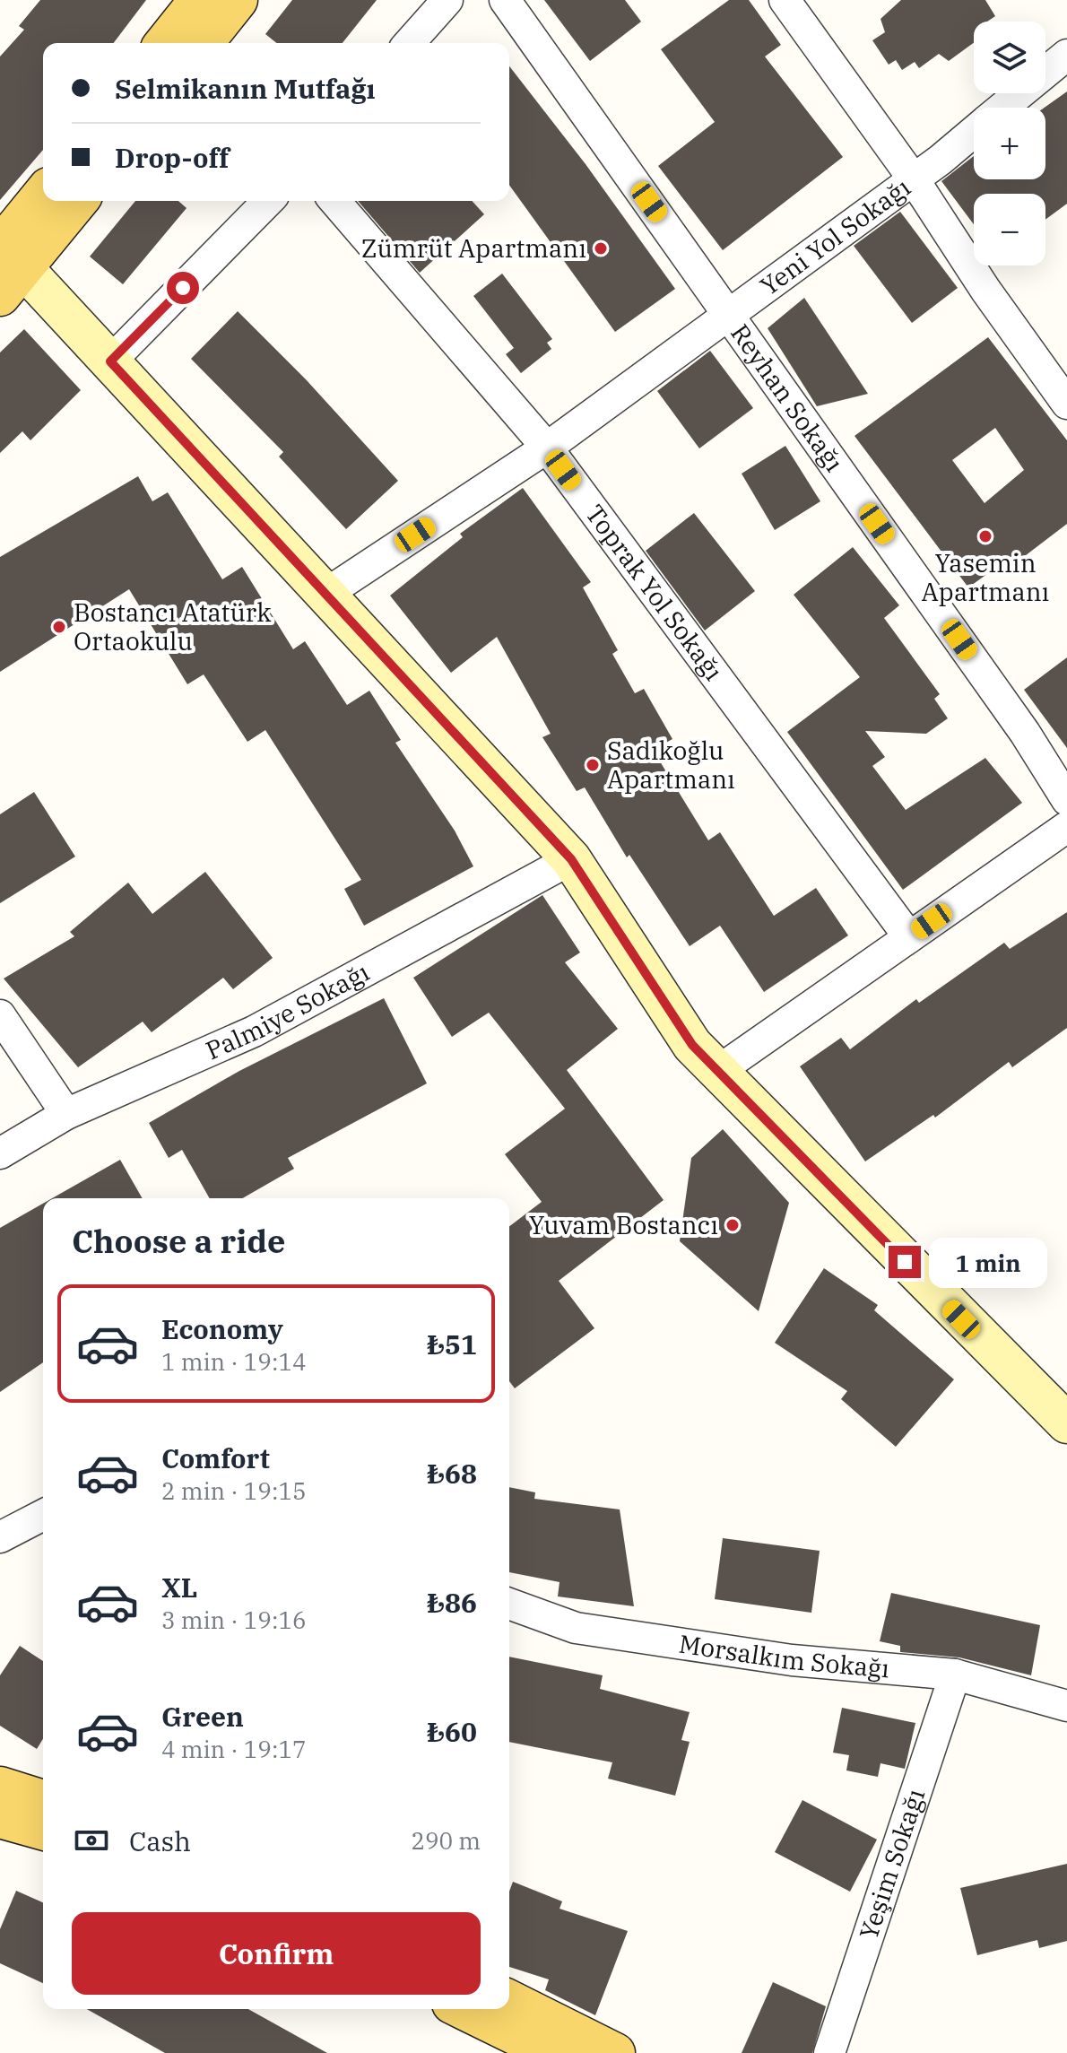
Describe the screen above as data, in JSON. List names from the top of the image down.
{
  "streets": {
    "street": [
      "Yeni Yol Sokağı",
      "Reyhan Sokağı",
      "Toprak Yol Sokağı",
      "Palmiye Sokağı",
      "Morsalkım Sokağı",
      "Yeşim Sokağı"
    ]
  },
  "crossings": [
    ["Yeni Yol Sokağı", "Reyhan Sokağı"],
    ["Yeni Yol Sokağı", "Toprak Yol Sokağı"],
    ["Morsalkım Sokağı", "Yeşim Sokağı"]
  ],
  "places": [
    "Zümrüt Apartmanı",
    "Yasemin Apartmanı",
    "Bostancı Atatürk Ortaokulu",
    "Sadıkoğlu Apartmanı",
    "Yuvam Bostancı"
  ],
  "page": {
    "map_buttons": ["+", "−"],
    "banner": ["Selmikanın Mutfağı", "Drop-off"],
    "heading": "Choose a ride",
    "bubble": "1 min",
    "list": [
      {
        "name": "Economy",
        "note": "1 min · 19:14",
        "value": "₺51"
      },
      {
        "name": "Comfort",
        "note": "2 min · 19:15",
        "value": "₺68"
      },
      {
        "name": "XL",
        "note": "3 min · 19:16",
        "value": "₺86"
      },
      {
        "name": "Green",
        "note": "4 min · 19:17",
        "value": "₺60"
      }
    ],
    "pay": ["Cash", "290 m"],
    "buttons": "Confirm"
  }
}
